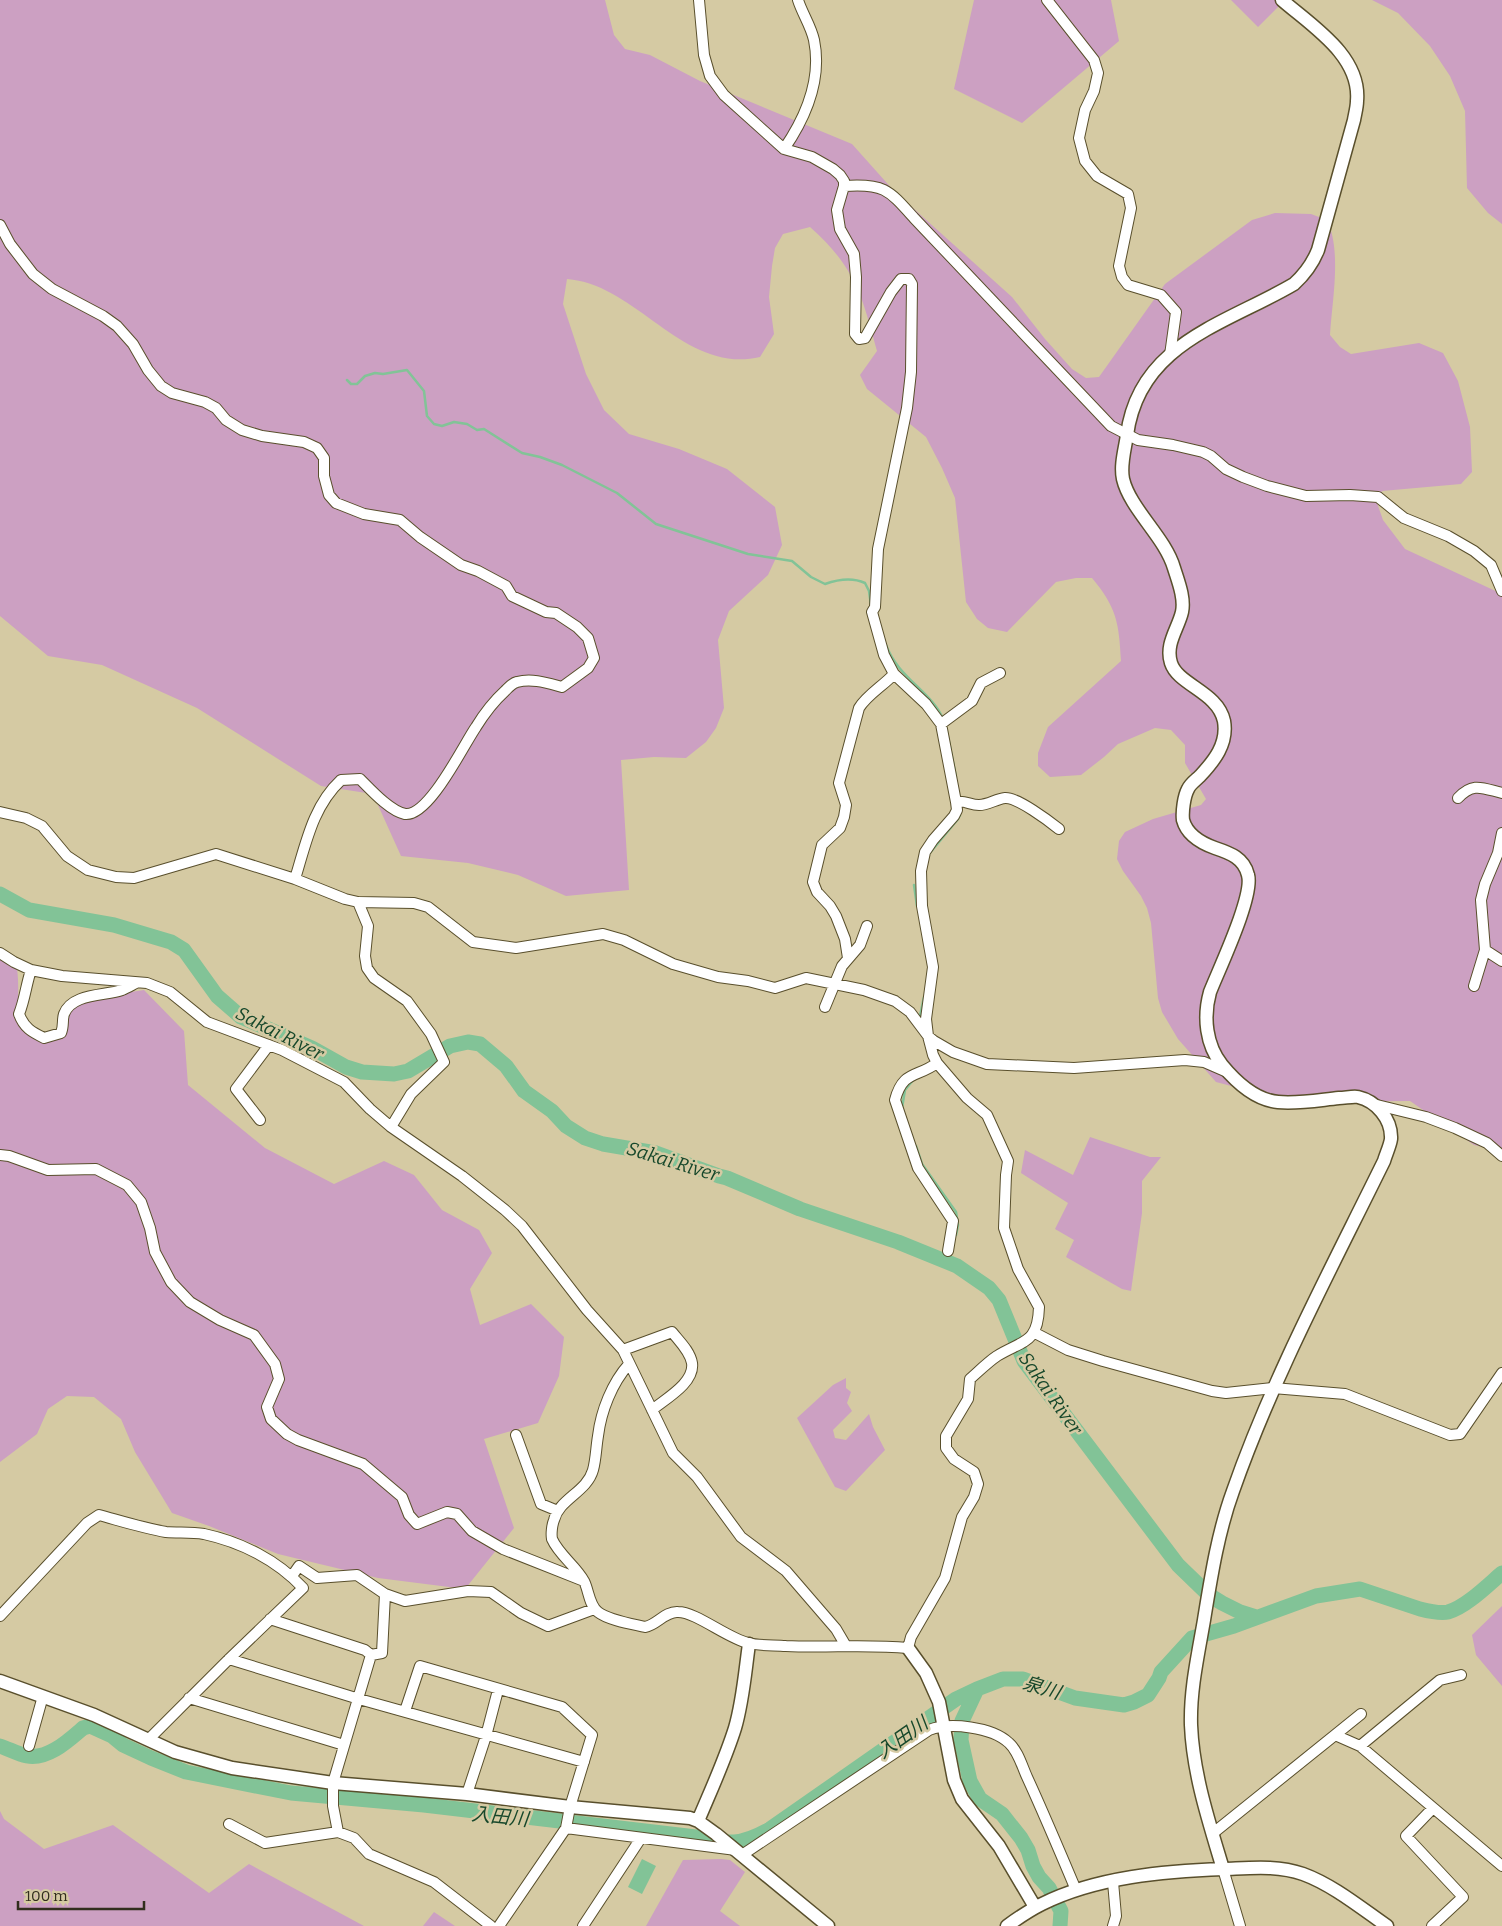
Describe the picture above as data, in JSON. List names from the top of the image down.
{
  "water": ["Sakai River", "泉川", "入田川"],
  "scale_bar": "100 m"
}
